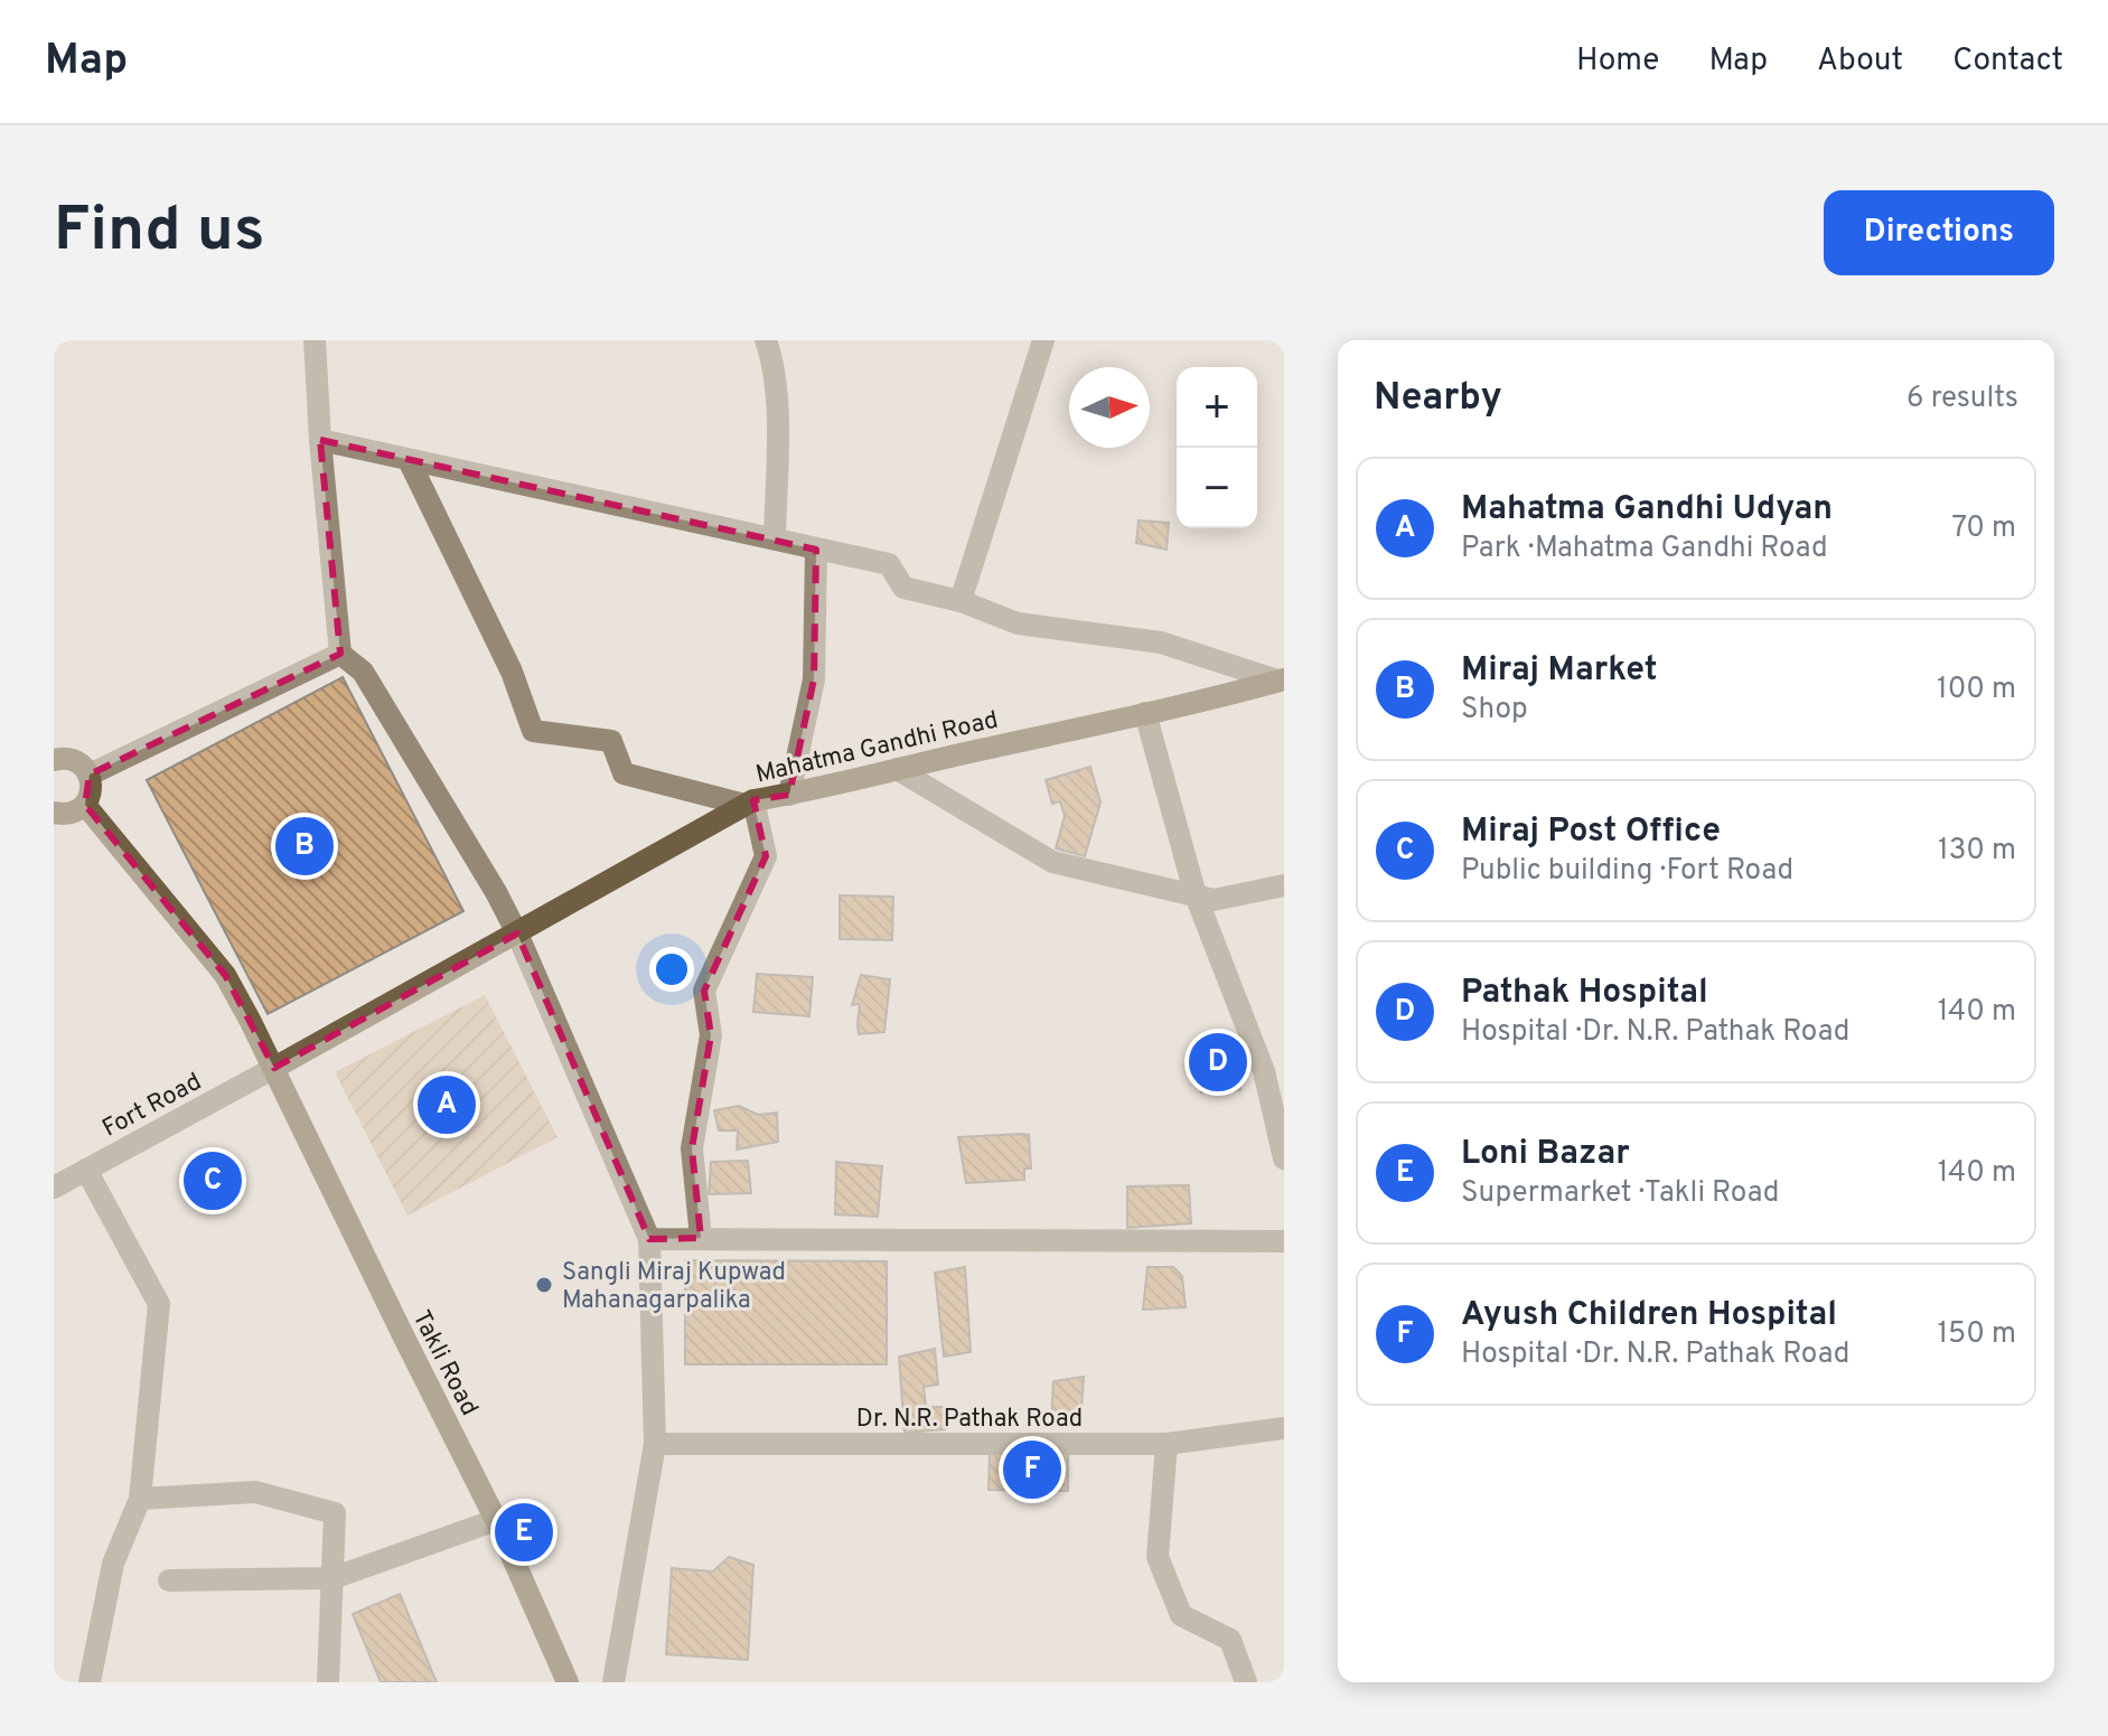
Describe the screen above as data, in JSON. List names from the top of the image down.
{
  "streets": {
    "main road": ["Mahatma Gandhi Road", "Takli Road"],
    "street": ["Fort Road", "Dr. N.R. Pathak Road"]
  },
  "crossings": [
    ["Mahatma Gandhi Road", "Fort Road"],
    ["Mahatma Gandhi Road", "Takli Road"],
    ["Fort Road", "Takli Road"]
  ],
  "places": ["Sangli Miraj Kupwad Mahanagarpalika"],
  "north": "right",
  "page": {
    "header": "Map",
    "nav": [
      "Home",
      "Map",
      "About",
      "Contact"
    ],
    "buttons": "Directions",
    "title": "Find us",
    "heading": ["Nearby", "6 results"],
    "map_buttons": ["+", "−"],
    "list": [
      {
        "mark": "A",
        "name": "Mahatma Gandhi Udyan",
        "note": "Park · Mahatma Gandhi Road",
        "value": "70 m"
      },
      {
        "mark": "B",
        "name": "Miraj Market",
        "note": "Shop",
        "value": "100 m"
      },
      {
        "mark": "C",
        "name": "Miraj Post Office",
        "note": "Public building · Fort Road",
        "value": "130 m"
      },
      {
        "mark": "D",
        "name": "Pathak Hospital",
        "note": "Hospital · Dr. N.R. Pathak Road",
        "value": "140 m"
      },
      {
        "mark": "E",
        "name": "Loni Bazar",
        "note": "Supermarket · Takli Road",
        "value": "140 m"
      },
      {
        "mark": "F",
        "name": "Ayush Children Hospital",
        "note": "Hospital · Dr. N.R. Pathak Road",
        "value": "150 m"
      }
    ],
    "pins": [
      "B",
      "D",
      "A",
      "C",
      "F",
      "E"
    ]
  }
}
